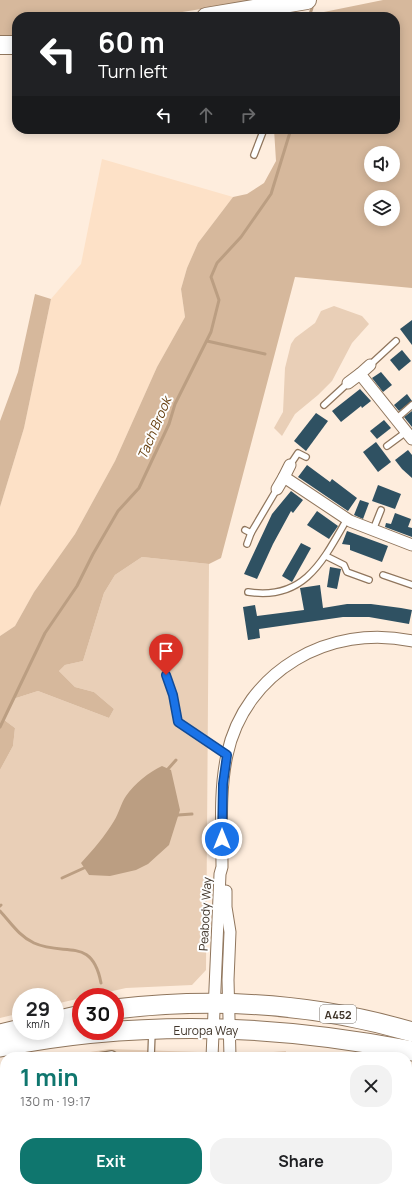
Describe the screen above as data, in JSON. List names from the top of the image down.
{
  "streets": {
    "highway": ["A452", "Europa Way"],
    "street": ["Peabody Way"]
  },
  "crossings": [
    ["Peabody Way", "Europa Way"]
  ],
  "water": ["Tach Brook"],
  "page": {
    "turn": ["60 m", "Turn left"],
    "speed": "29 km/h",
    "limit": "30",
    "heading": ["1 min", "130 m · 19:17"],
    "buttons": ["Exit", "Share"]
  }
}
